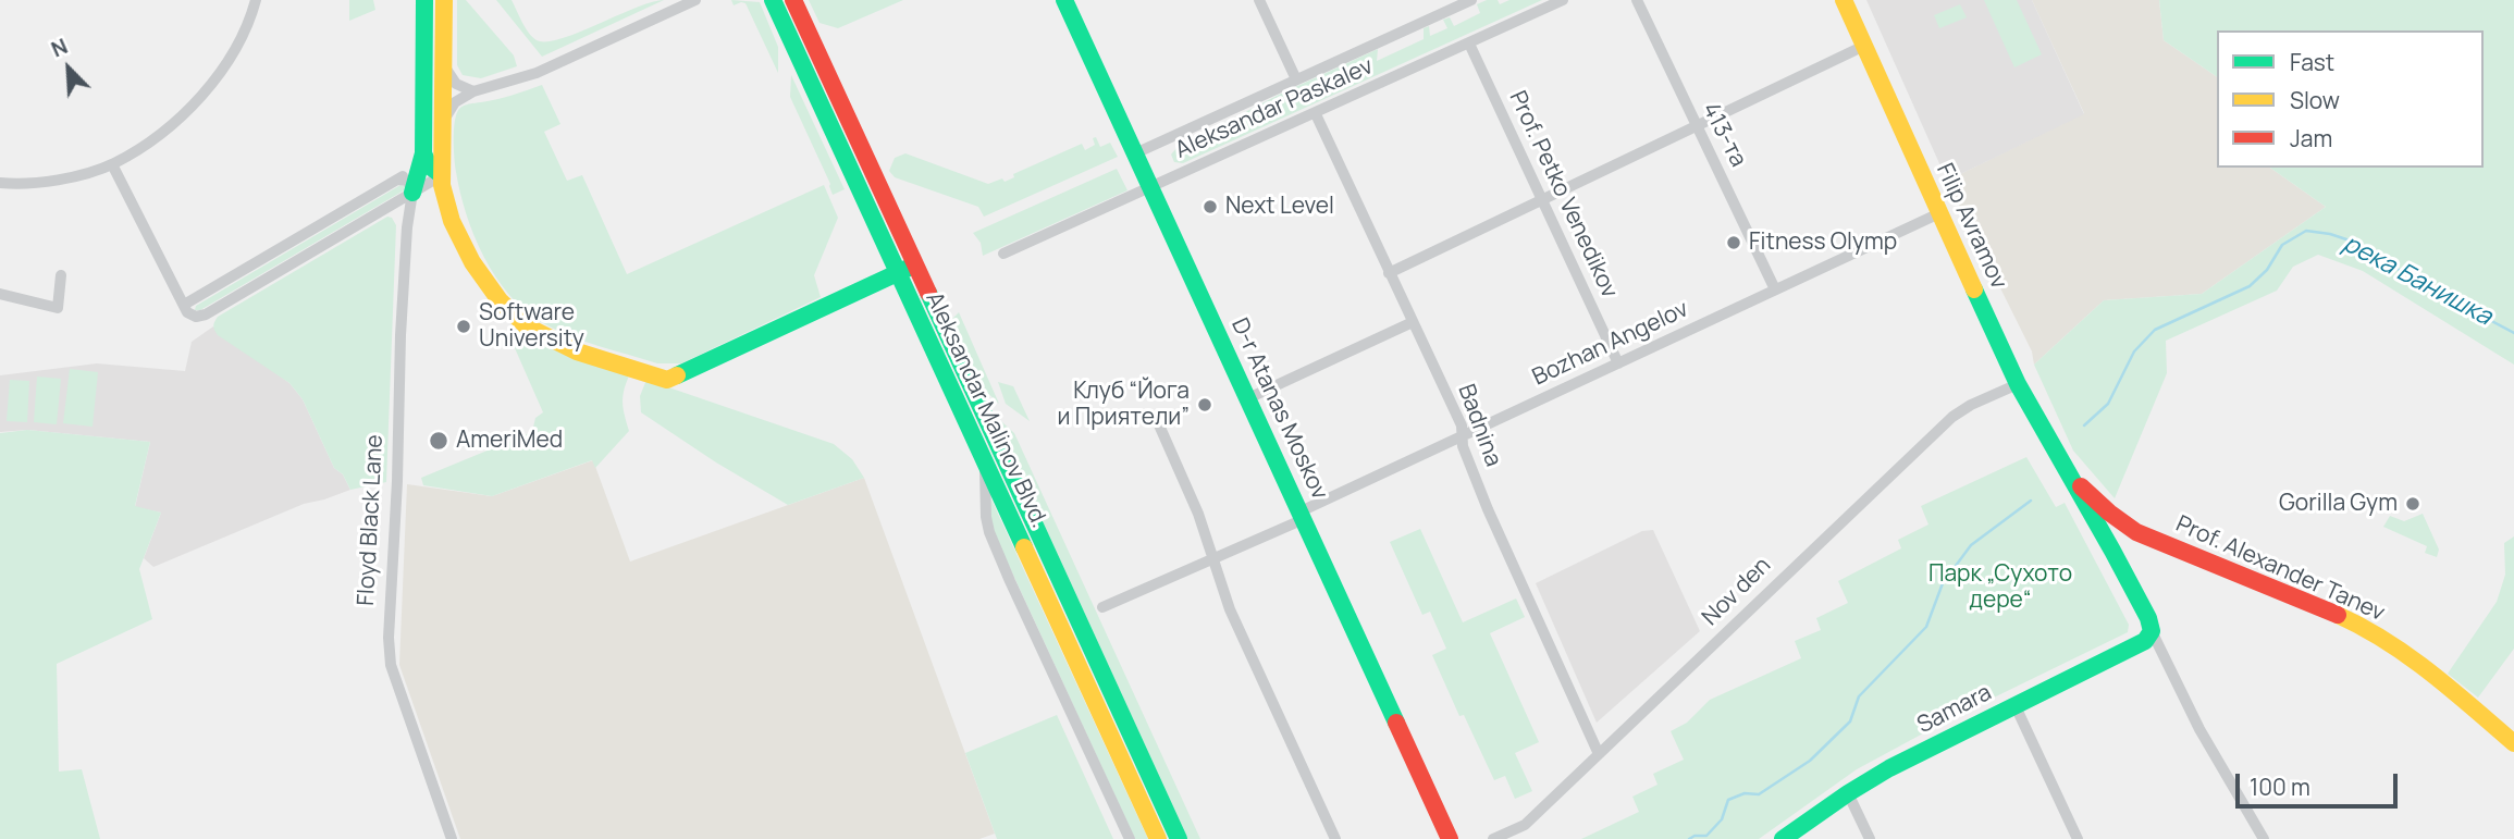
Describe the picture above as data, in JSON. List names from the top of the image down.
{
  "streets": {
    "street": [
      "Aleksandar Paskalev",
      "413-та",
      "Prof. Petko Venedikov",
      "Filip Avramov",
      "Bozhan Angelov",
      "D-r Atanas Moskov",
      "Aleksandar Malinov Blvd.",
      "Badnina",
      "Floyd Black Lane",
      "Prof. Alexander Tanev",
      "Nov den",
      "Samara"
    ]
  },
  "crossings": [
    ["Aleksandar Paskalev", "Prof. Petko Venedikov"],
    ["Aleksandar Paskalev", "D-r Atanas Moskov"],
    ["Aleksandar Paskalev", "Badnina"],
    ["413-та", "Bozhan Angelov"],
    ["Prof. Petko Venedikov", "Bozhan Angelov"],
    ["Filip Avramov", "Bozhan Angelov"],
    ["Filip Avramov", "Prof. Alexander Tanev"],
    ["Filip Avramov", "Nov den"],
    ["Bozhan Angelov", "D-r Atanas Moskov"],
    ["Bozhan Angelov", "Badnina"],
    ["Badnina", "Nov den"]
  ],
  "water": ["река Банишка"],
  "parks": ["Парк „Сухото дере“"],
  "places": [
    "Next Level",
    "Fitness Olymp",
    "Software University",
    "Клуб “Йога и Приятели”",
    "AmeriMed",
    "Gorilla Gym"
  ],
  "legend": ["Fast", "Slow", "Jam"],
  "scale_bar": "100 m",
  "north": "top left"
}
